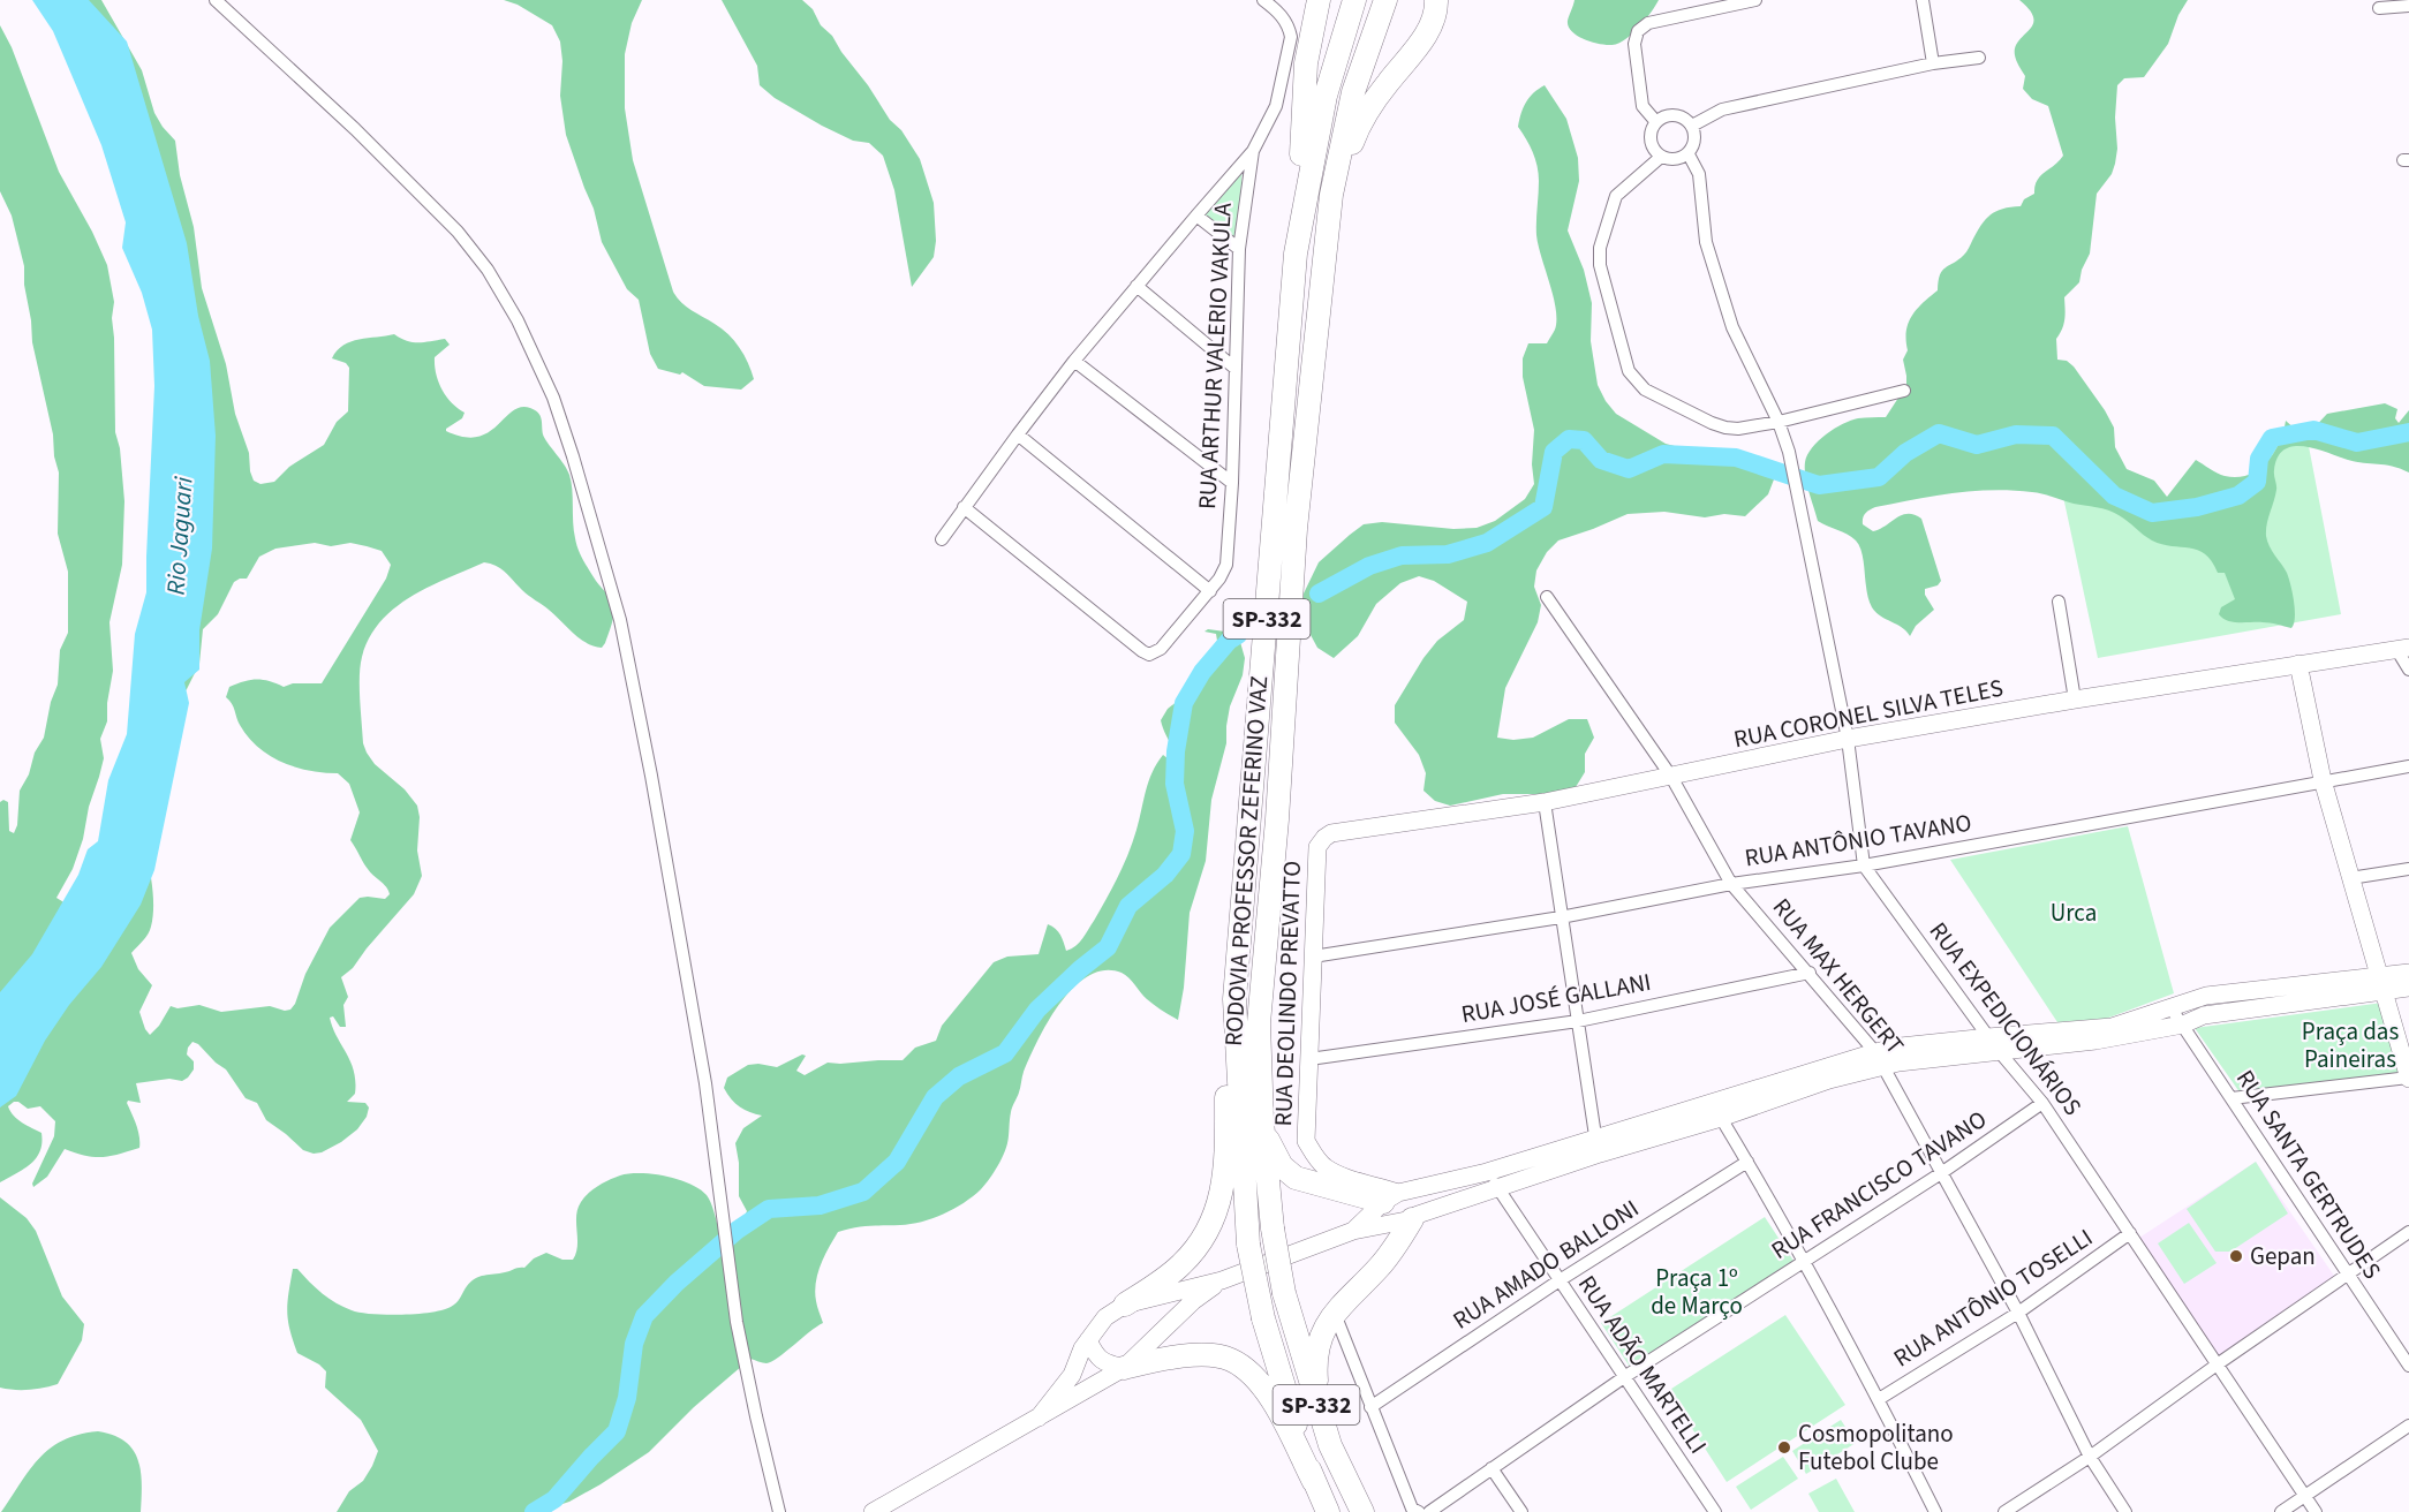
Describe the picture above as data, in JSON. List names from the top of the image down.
{
  "streets": {
    "highway": ["SP-332", "RODOVIA PROFESSOR ZEFERINO VAZ"],
    "street": [
      "RUA ARTHUR VALERIO VAKULA",
      "RUA CORONEL SILVA TELES",
      "RUA ANTÔNIO TAVANO",
      "RUA MAX HERGERT",
      "RUA DEOLINDO PREVATTO",
      "RUA JOSÉ GALLANI",
      "RUA EXPEDICIONÁRIOS",
      "RUA SANTA GERTRUDES",
      "RUA FRANCISCO TAVANO",
      "RUA AMADO BALLONI",
      "RUA ANTÔNIO TOSELLI",
      "RUA ADÃO MARTELLI"
    ]
  },
  "crossings": [
    ["RUA CORONEL SILVA TELES", "RUA MAX HERGERT"],
    ["RUA CORONEL SILVA TELES", "RUA DEOLINDO PREVATTO"],
    ["RUA CORONEL SILVA TELES", "RUA EXPEDICIONÁRIOS"],
    ["RUA ANTÔNIO TAVANO", "RUA MAX HERGERT"],
    ["RUA ANTÔNIO TAVANO", "RUA DEOLINDO PREVATTO"],
    ["RUA ANTÔNIO TAVANO", "RUA EXPEDICIONÁRIOS"],
    ["RUA MAX HERGERT", "RUA JOSÉ GALLANI"],
    ["RUA MAX HERGERT", "RUA FRANCISCO TAVANO"],
    ["RUA MAX HERGERT", "RUA ANTÔNIO TOSELLI"],
    ["RUA DEOLINDO PREVATTO", "RUA JOSÉ GALLANI"],
    ["RUA EXPEDICIONÁRIOS", "RUA FRANCISCO TAVANO"],
    ["RUA EXPEDICIONÁRIOS", "RUA ANTÔNIO TOSELLI"],
    ["RUA FRANCISCO TAVANO", "RUA ADÃO MARTELLI"],
    ["RUA AMADO BALLONI", "RUA ADÃO MARTELLI"]
  ],
  "water": ["Rio Jaguari"],
  "parks": ["Urca", "Praça das Paineiras", "Praça 1º de Março"],
  "places": ["Gepan", "Cosmopolitano Futebol Clube"]
}
